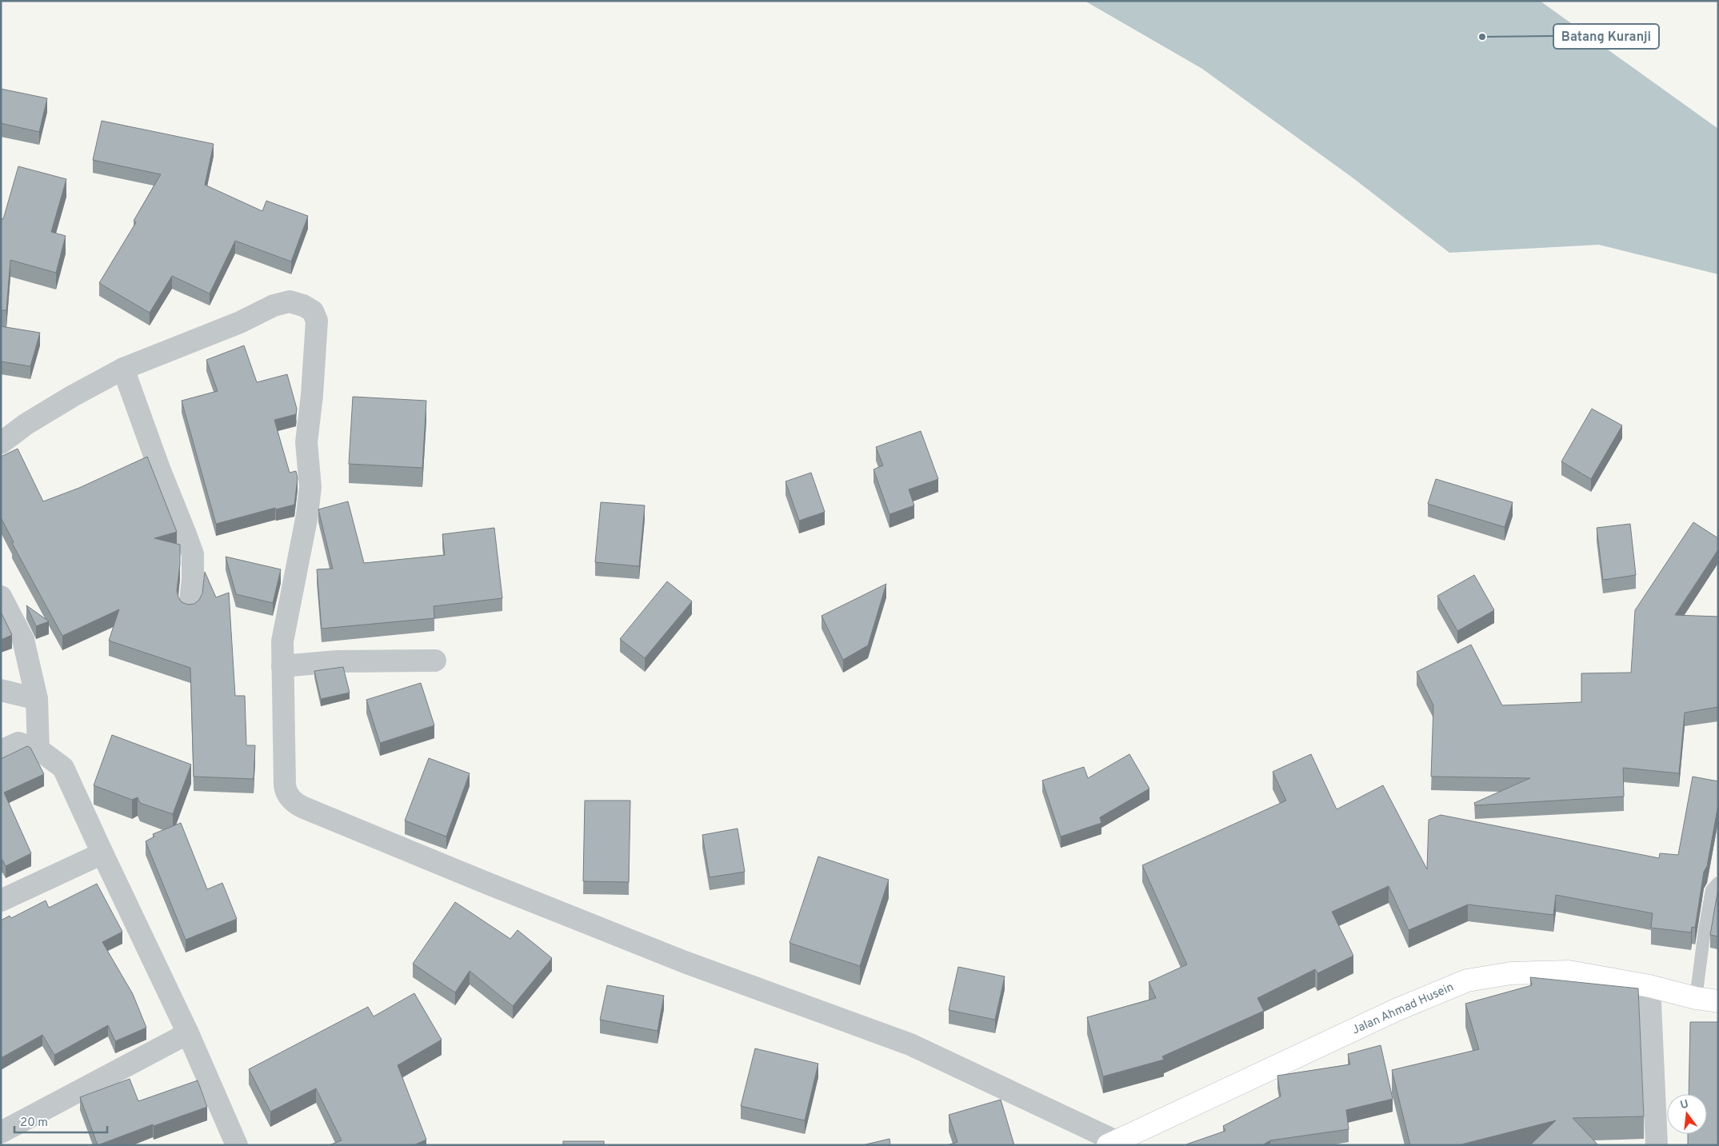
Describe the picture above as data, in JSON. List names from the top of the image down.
{
  "streets": {
    "main road": ["Jalan Ahmad Husein"]
  },
  "places": ["Batang Kuranji"],
  "scale_bar": "20 m",
  "north": "top"
}
